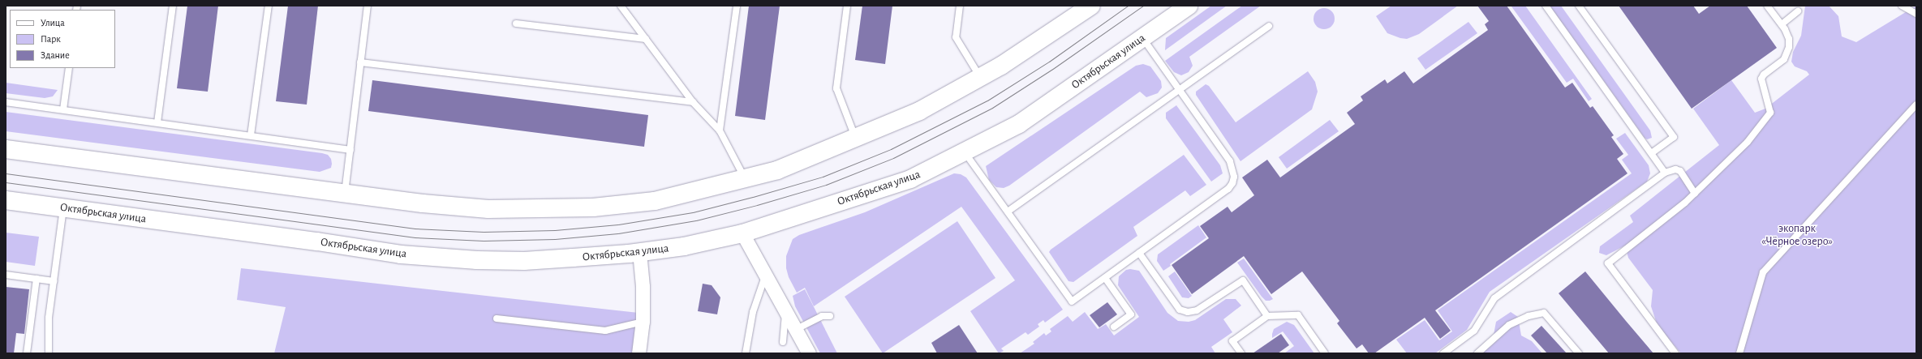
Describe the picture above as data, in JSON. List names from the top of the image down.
{
  "streets": {
    "main road": ["Октябрьская улица"]
  },
  "parks": ["экопарк «Чёрное озеро»"],
  "legend": ["Улица", "Парк", "Здание"]
}
